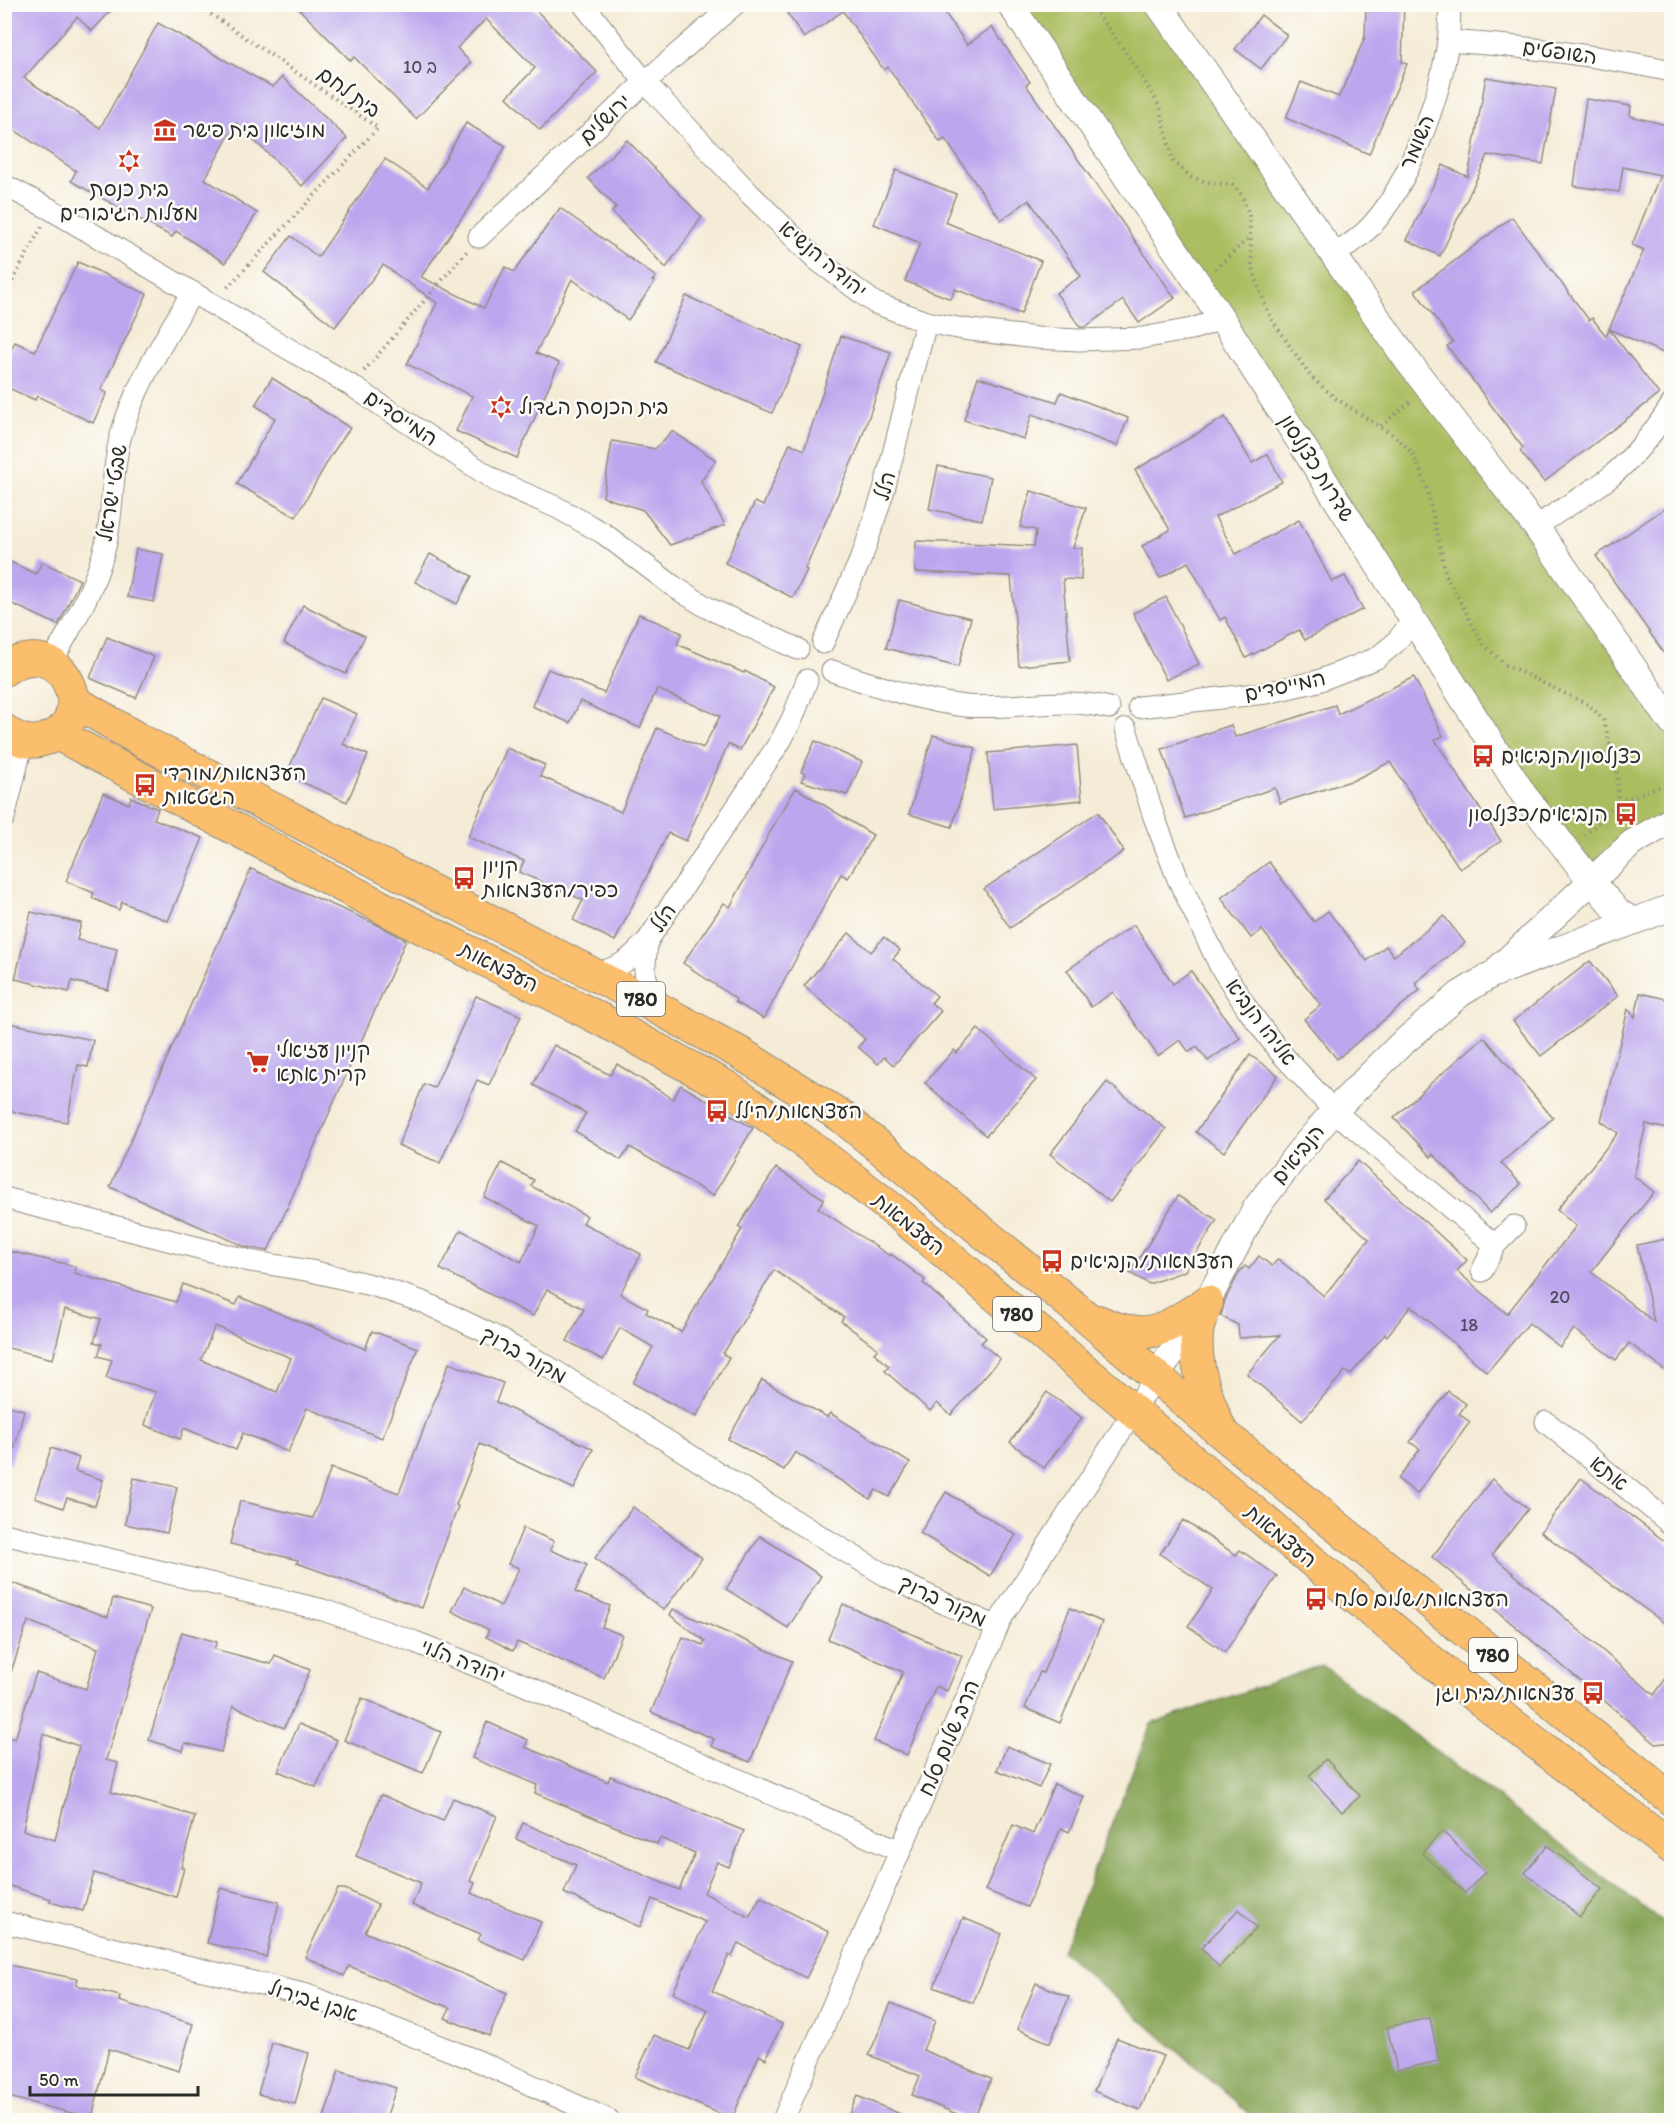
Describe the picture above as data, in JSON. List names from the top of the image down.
{
  "streets": {
    "main road": ["העצמאות", "780"],
    "street": [
      "השופטים",
      "ירושלים",
      "השומר",
      "יהודה הנשיא",
      "המייסדים",
      "שדרות כצנלסון",
      "הלל",
      "שבטי ישראל",
      "אליהו הנביא",
      "הנביאים",
      "מקור ברוך",
      "אתא",
      "יהודה הלוי",
      "הרב שלום סלח",
      "אבן גבירול"
    ],
    "path": ["בית לחם"]
  },
  "crossings": [
    ["השופטים", "השומר"],
    ["בית לחם", "המייסדים"],
    ["ירושלים", "יהודה הנשיא"],
    ["יהודה הנשיא", "שדרות כצנלסון"],
    ["יהודה הנשיא", "הלל"],
    ["המייסדים", "שדרות כצנלסון"],
    ["המייסדים", "הלל"],
    ["המייסדים", "שבטי ישראל"],
    ["המייסדים", "אליהו הנביא"],
    ["שדרות כצנלסון", "הנביאים"],
    ["הלל", "העצמאות"],
    ["העצמאות", "הנביאים"],
    ["העצמאות", "הרב שלום סלח"],
    ["אליהו הנביא", "הנביאים"],
    ["הנביאים", "הרב שלום סלח"],
    ["מקור ברוך", "הרב שלום סלח"],
    ["יהודה הלוי", "הרב שלום סלח"]
  ],
  "places": {
    "museum": ["מוזיאון בית פישר"],
    "synagogue": ["בית כנסת מעלות הגיבורים", "בית הכנסת הגדול"],
    "bus stop": [
      "כצנלסון/הנביאים",
      "העצמאות/מורדי הגטאות",
      "הנביאים/כצנלסון",
      "קניון כפיר/העצמאות",
      "העצמאות/הילל",
      "העצמאות/הנביאים",
      "העצמאות/שלום סלח",
      "עצמאות/בית וגן"
    ],
    "supermarket": ["קניון עזיאלי קרית אתא"]
  },
  "house_numbers": ["10 ב", "20", "18"],
  "scale_bar": "50 m"
}
